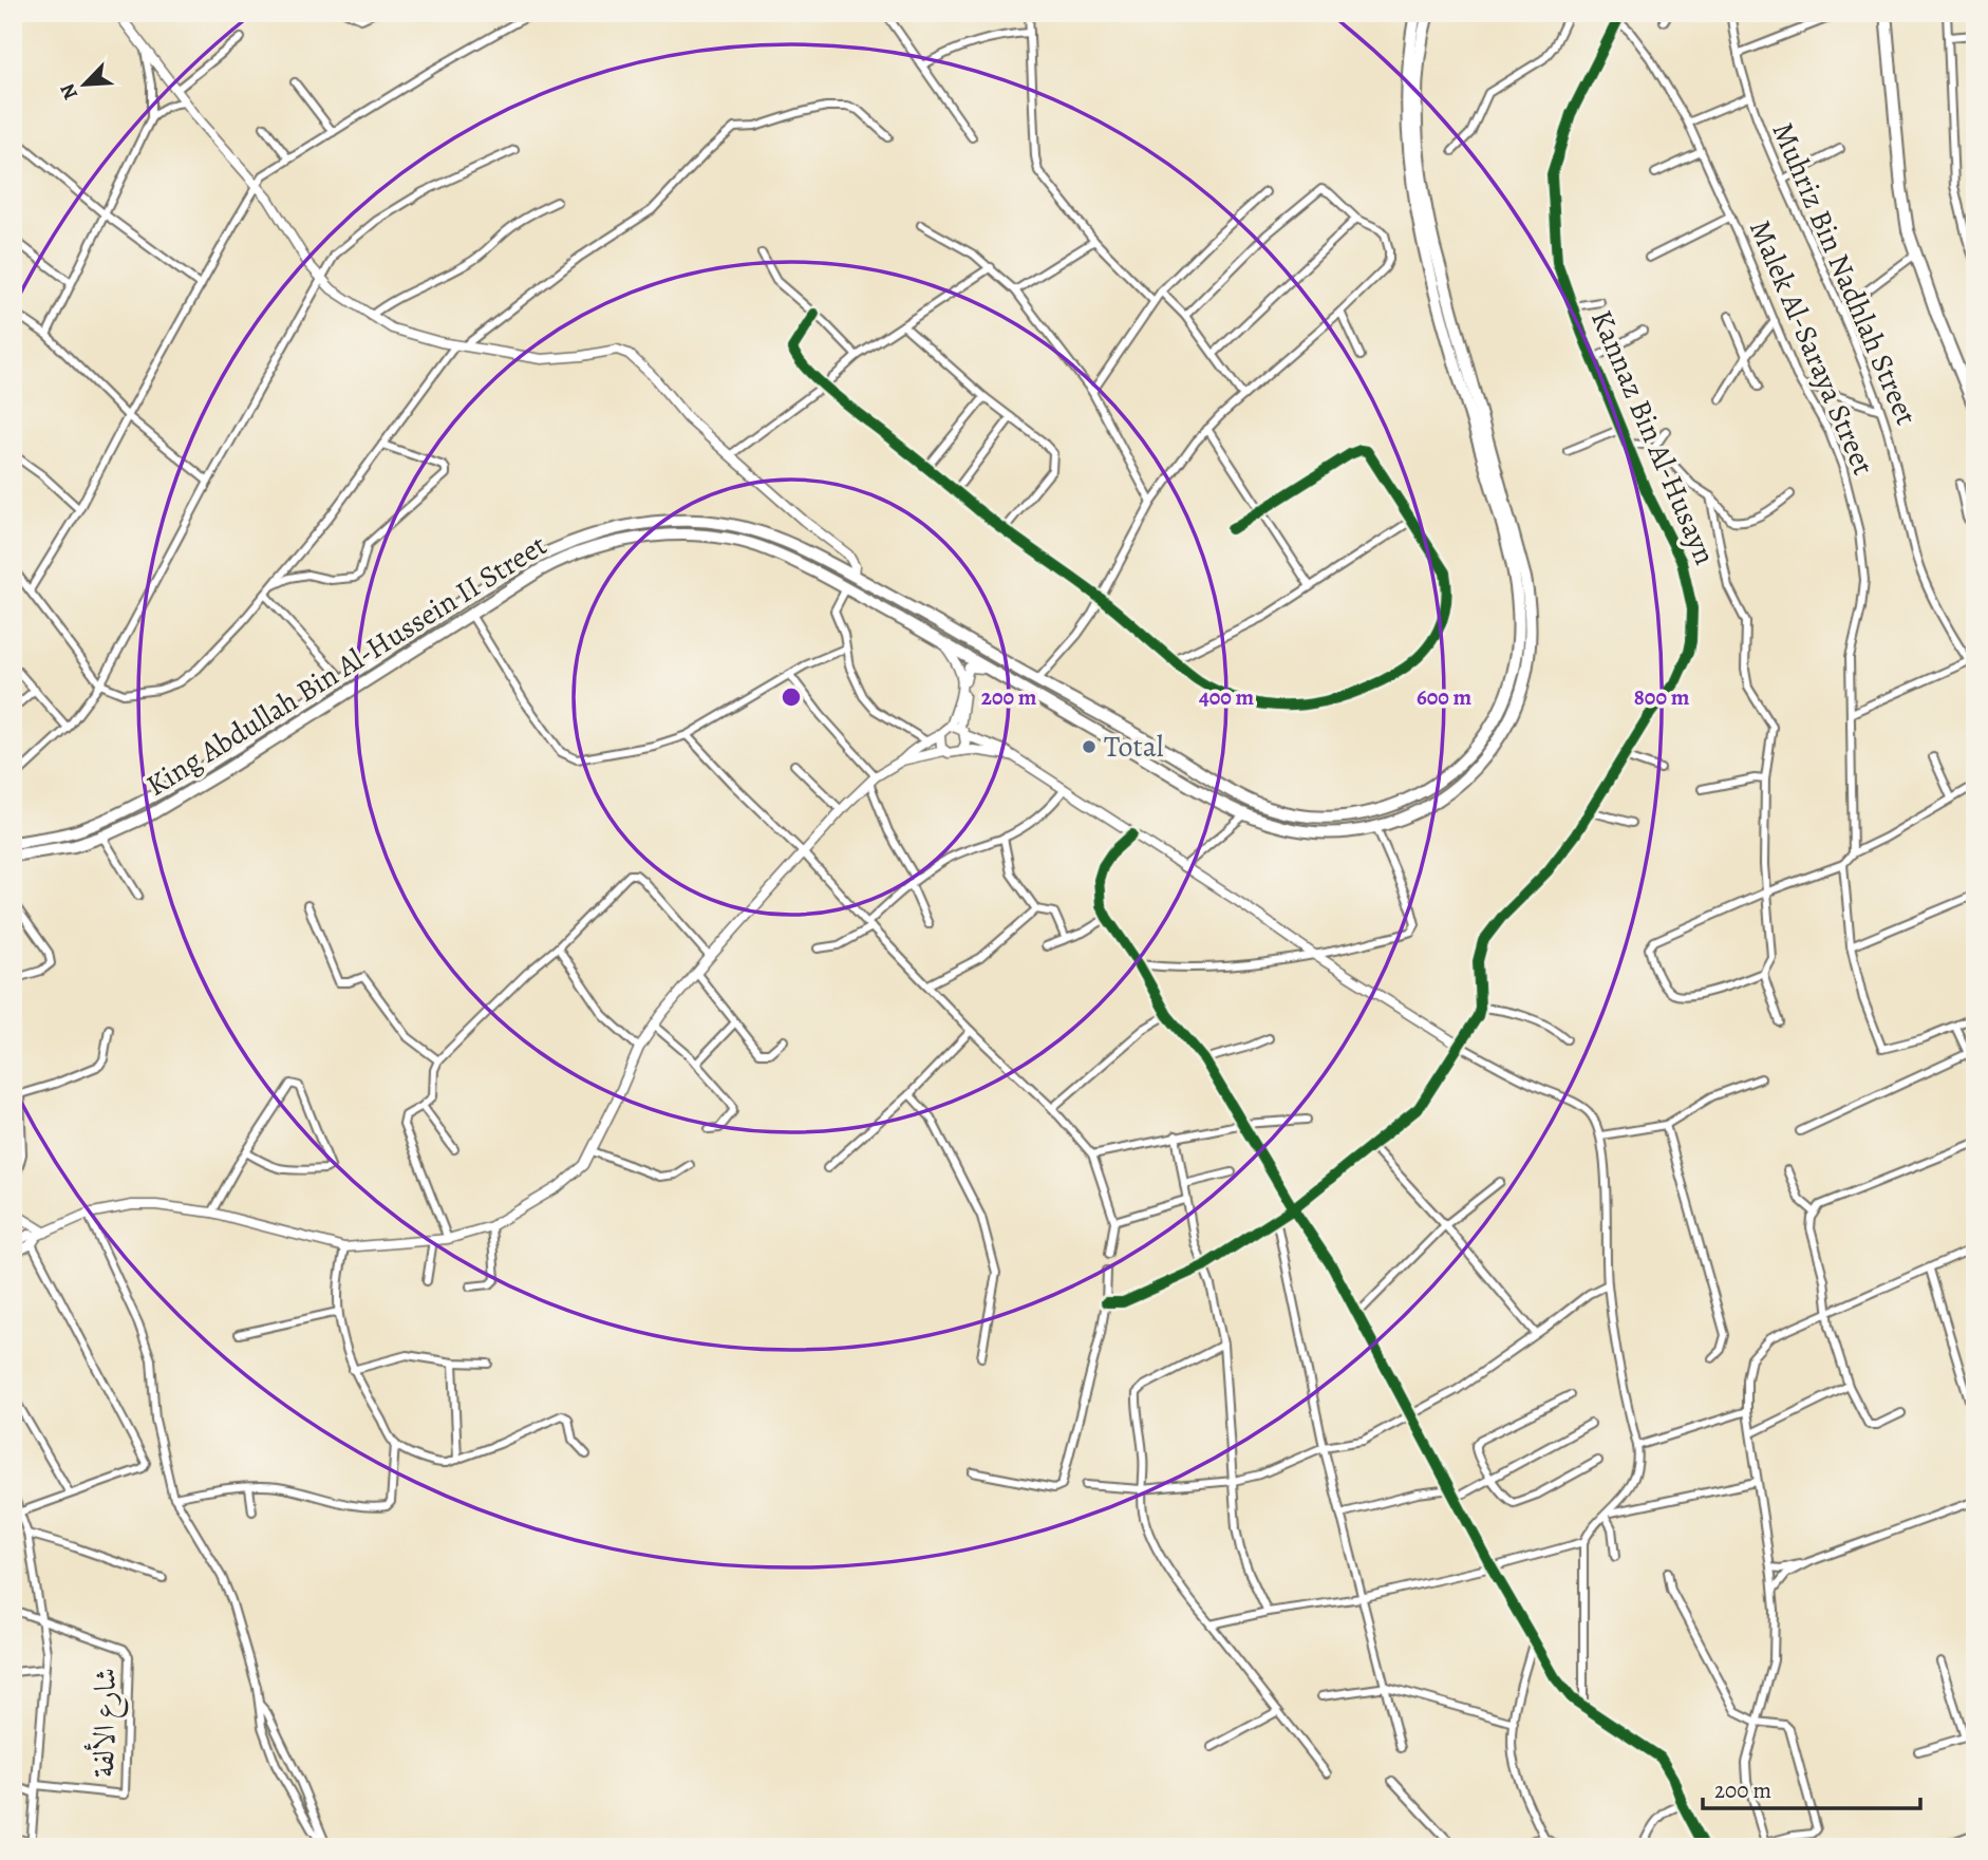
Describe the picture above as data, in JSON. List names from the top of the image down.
{
  "streets": {
    "main road": ["King Abdullah Bin Al-Hussein II Street"],
    "street": [
      "Muhriz Bin Nadhlah Street",
      "Malek Al-Saraya Street",
      "Kannaz Bin Al-Husayn",
      "شارع الألفة"
    ]
  },
  "crossings": [
    ["Malek Al-Saraya Street", "Kannaz Bin Al-Husayn"]
  ],
  "places": ["Total"],
  "scale_bar": "200 m",
  "north": "bottom left",
  "rings": [
    "200 m",
    "400 m",
    "600 m",
    "800 m"
  ]
}
